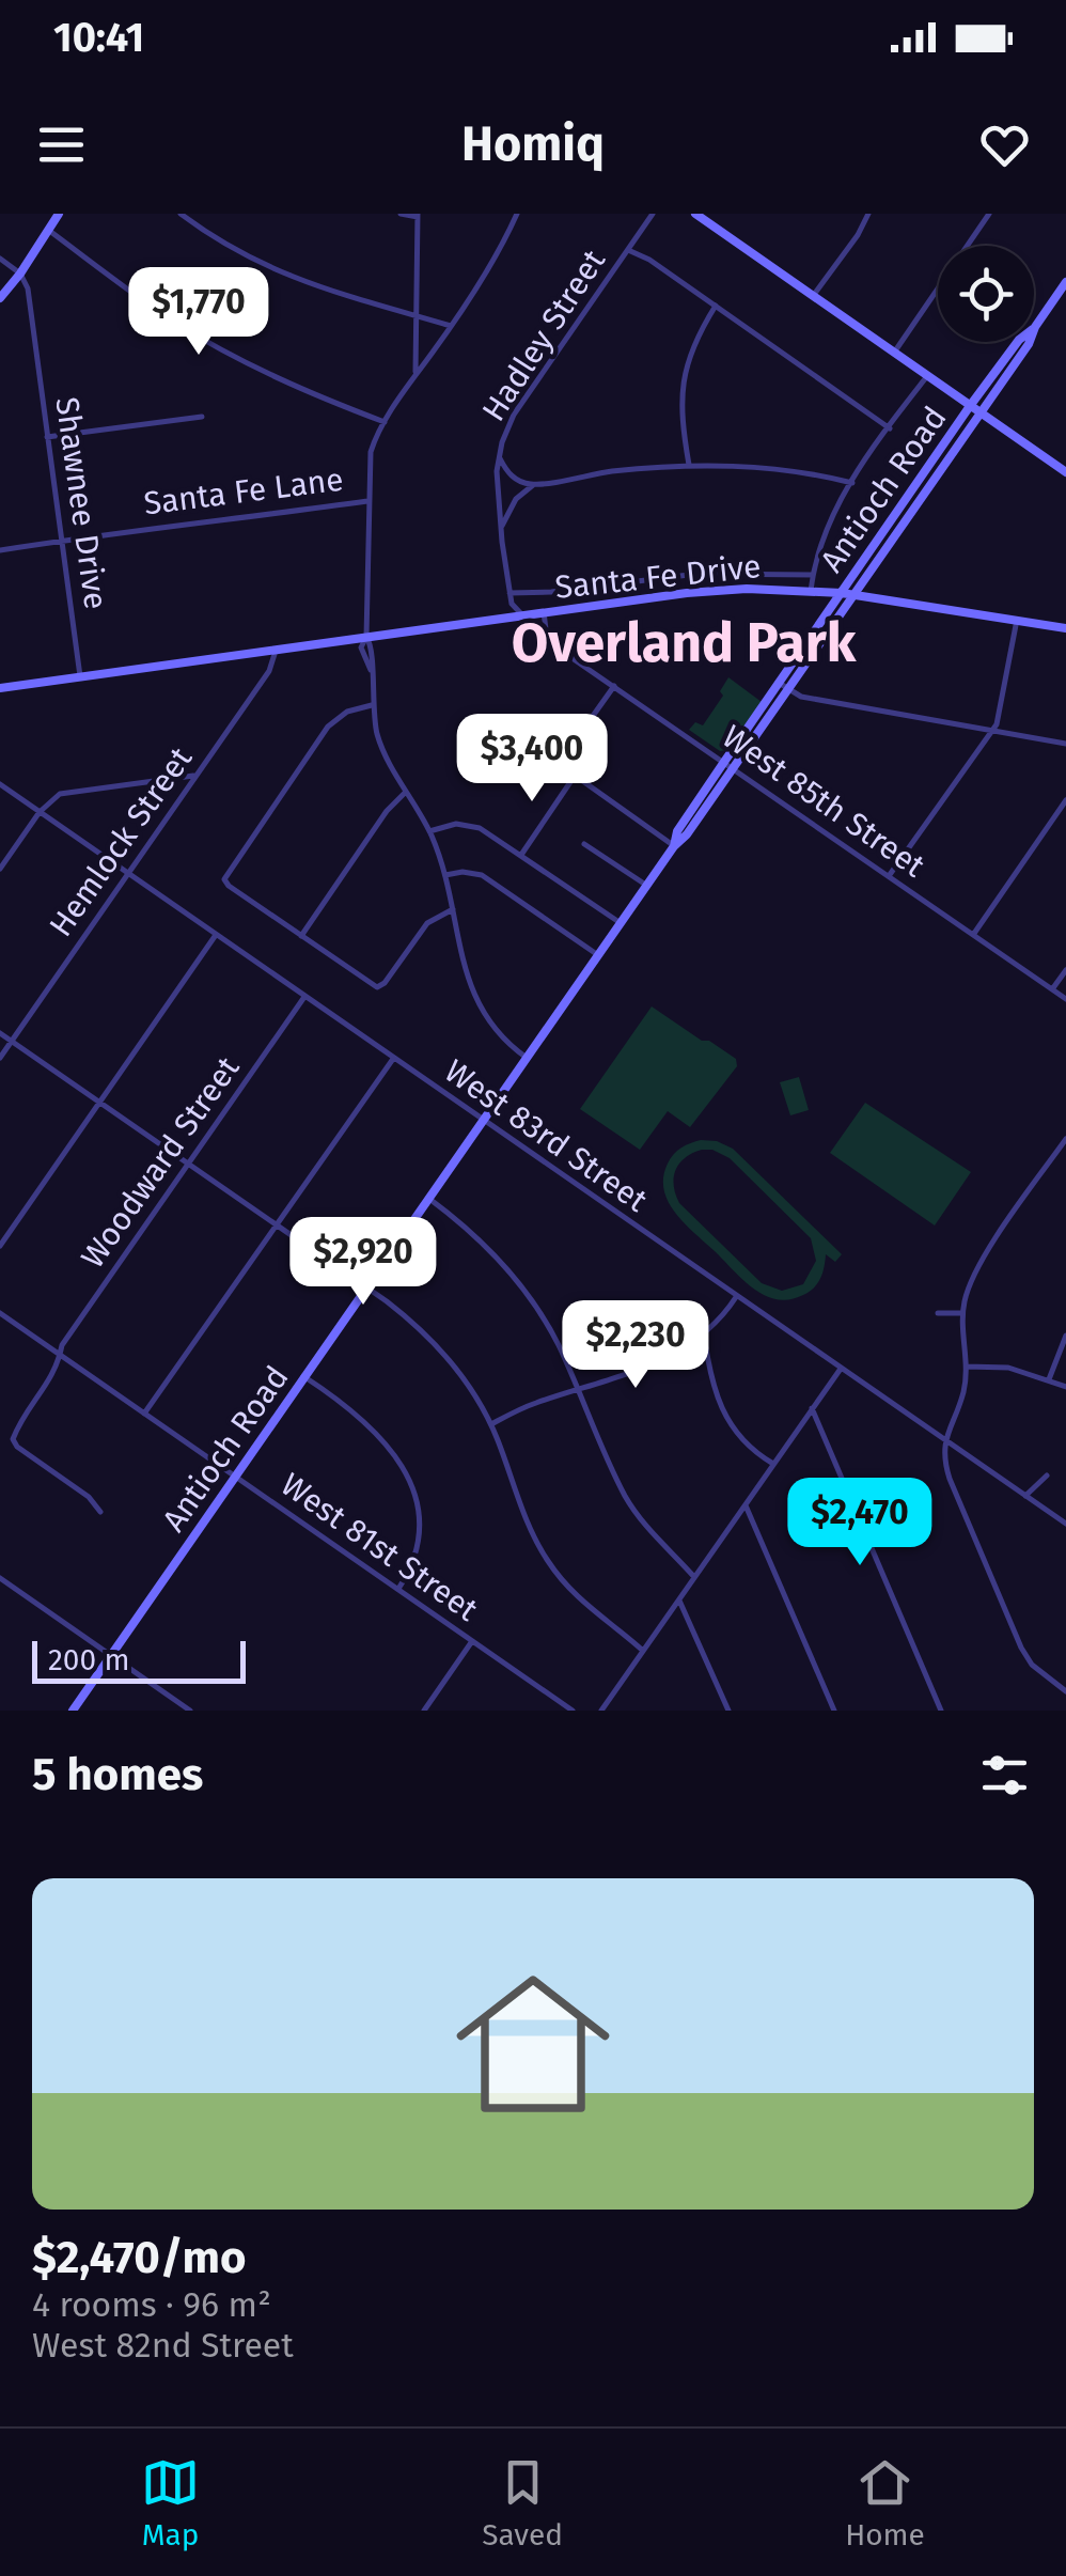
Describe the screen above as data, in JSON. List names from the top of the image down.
{
  "streets": {
    "main road": ["Antioch Road", "Santa Fe Drive"],
    "street": [
      "Hadley Street",
      "Santa Fe Lane",
      "Shawnee Drive",
      "West 85th Street",
      "Hemlock Street",
      "West 83rd Street",
      "Woodward Street",
      "West 81st Street"
    ]
  },
  "crossings": [
    ["Hadley Street", "Santa Fe Drive"],
    ["Hadley Street", "West 85th Street"],
    ["Antioch Road", "Santa Fe Drive"],
    ["Antioch Road", "West 85th Street"],
    ["Antioch Road", "West 83rd Street"],
    ["Antioch Road", "West 81st Street"],
    ["Santa Fe Lane", "Shawnee Drive"],
    ["Shawnee Drive", "Santa Fe Drive"],
    ["Santa Fe Drive", "West 85th Street"],
    ["Santa Fe Drive", "Hemlock Street"],
    ["Hemlock Street", "West 83rd Street"],
    ["West 83rd Street", "Woodward Street"],
    ["Woodward Street", "West 81st Street"]
  ],
  "districts": ["Overland Park"],
  "scale_bar": "200 m",
  "page": {
    "status": "10:41",
    "header": "Homiq",
    "price": [
      "$1,770",
      "$3,400",
      "$2,920",
      "$2,230",
      "$2,470"
    ],
    "scale": "200 m",
    "heading": "5 homes",
    "list": [
      {
        "name": "$2,470/mo",
        "note": "4 rooms · 96 m² · West 82nd Street"
      }
    ],
    "tabs": ["Map", "Saved", "Home"]
  }
}
